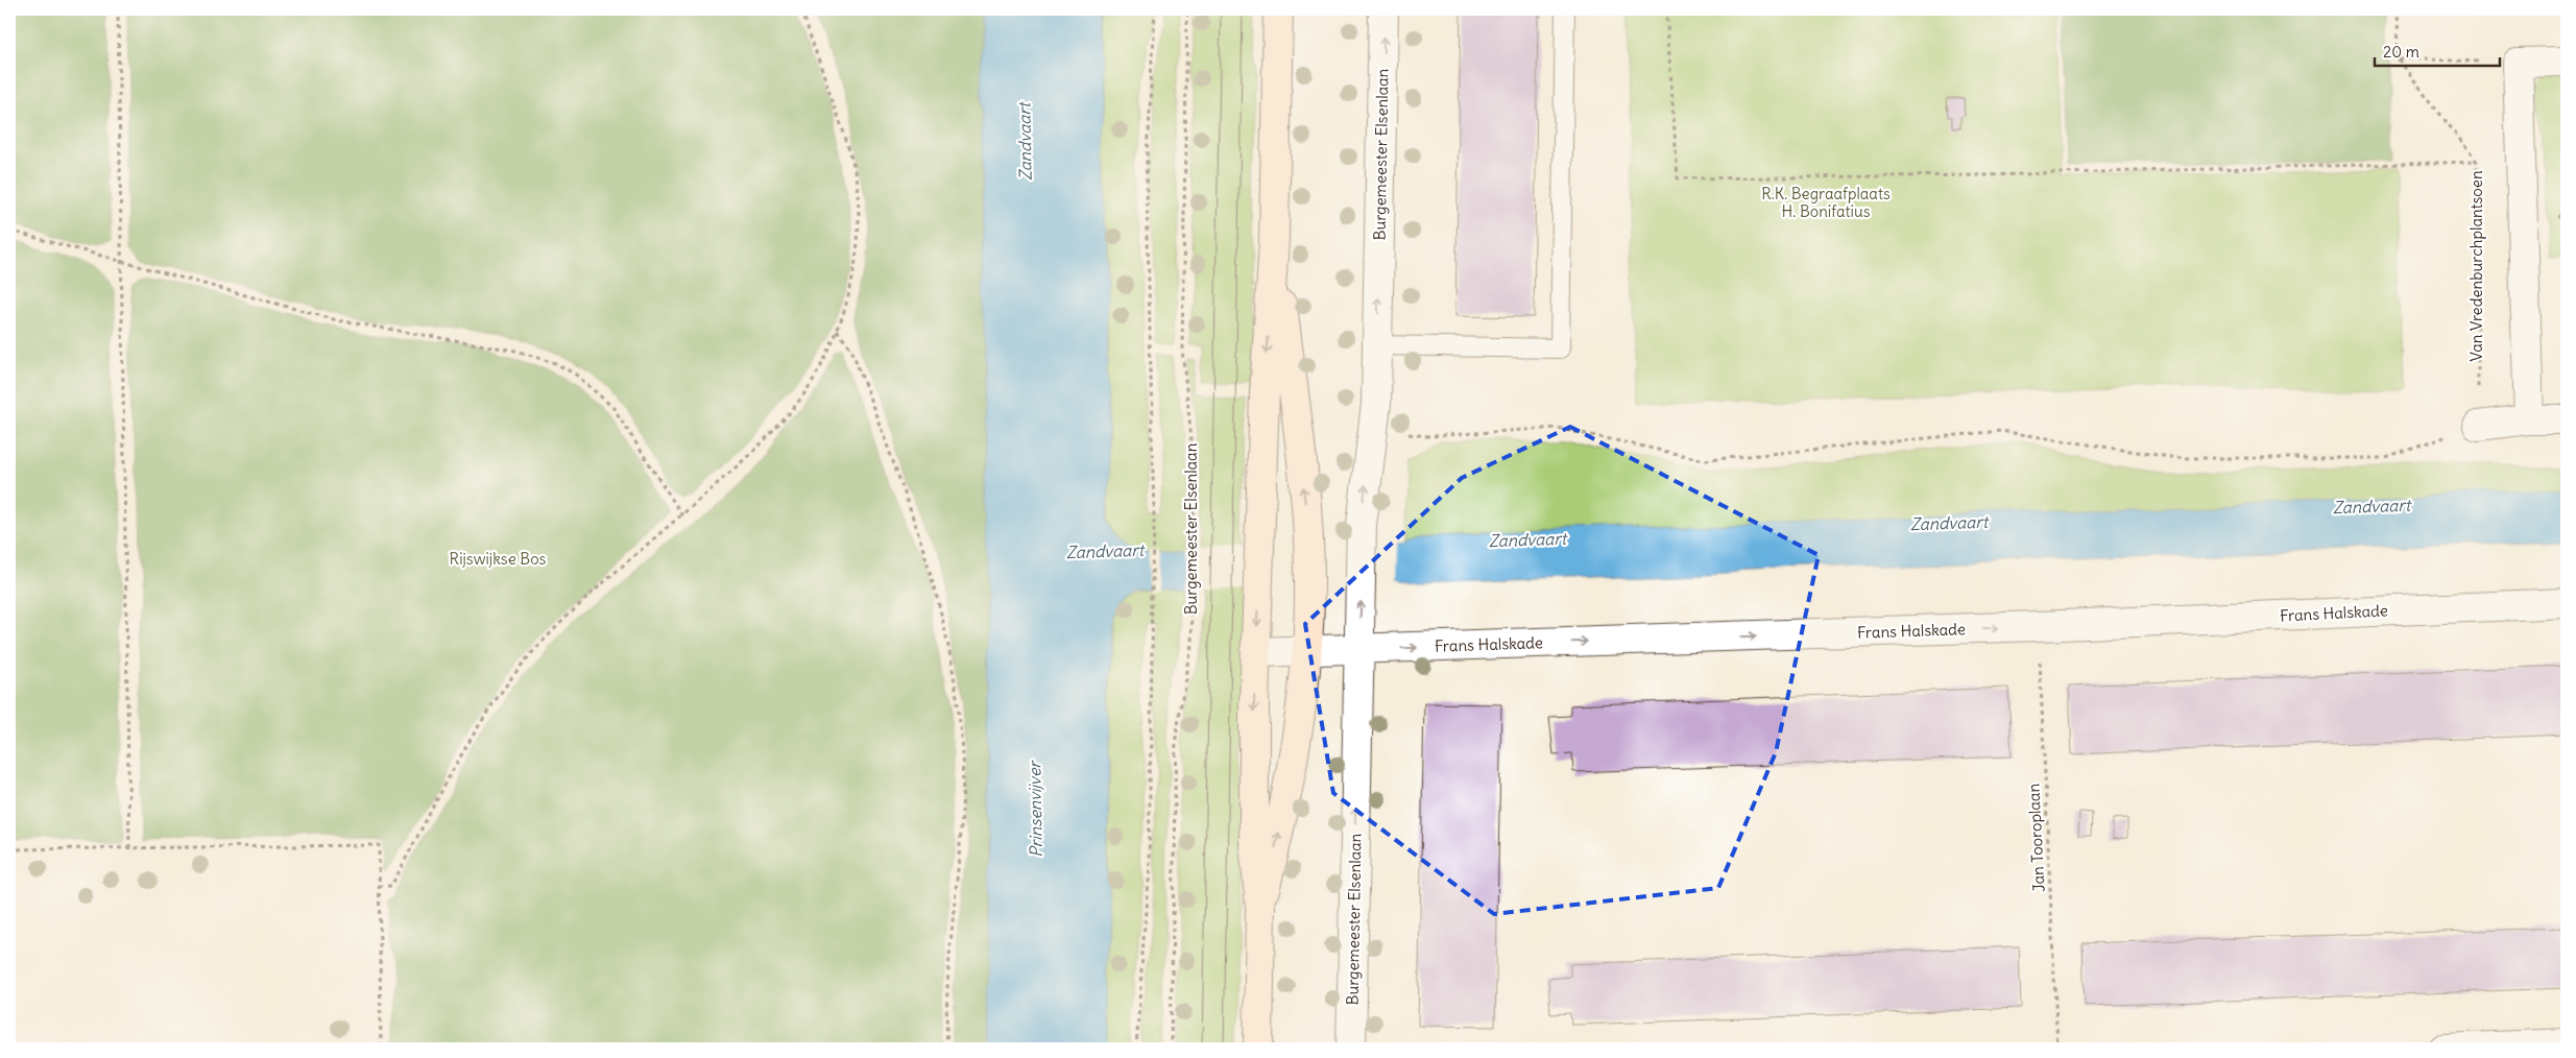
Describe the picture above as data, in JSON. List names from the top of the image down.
{
  "streets": {
    "street": ["Burgemeester Elsenlaan", "Frans Halskade"],
    "path": ["Van Vredenburchplantsoen", "Jan Tooroplaan"]
  },
  "crossings": [
    ["Burgemeester Elsenlaan", "Frans Halskade"],
    ["Frans Halskade", "Jan Tooroplaan"]
  ],
  "one_way": ["Frans Halskade"],
  "water": ["Zandvaart", "Prinsenvijver"],
  "parks": ["R.K. Begraafplaats H. Bonifatius", "Rijswijkse Bos"],
  "scale_bar": "20 m"
}
